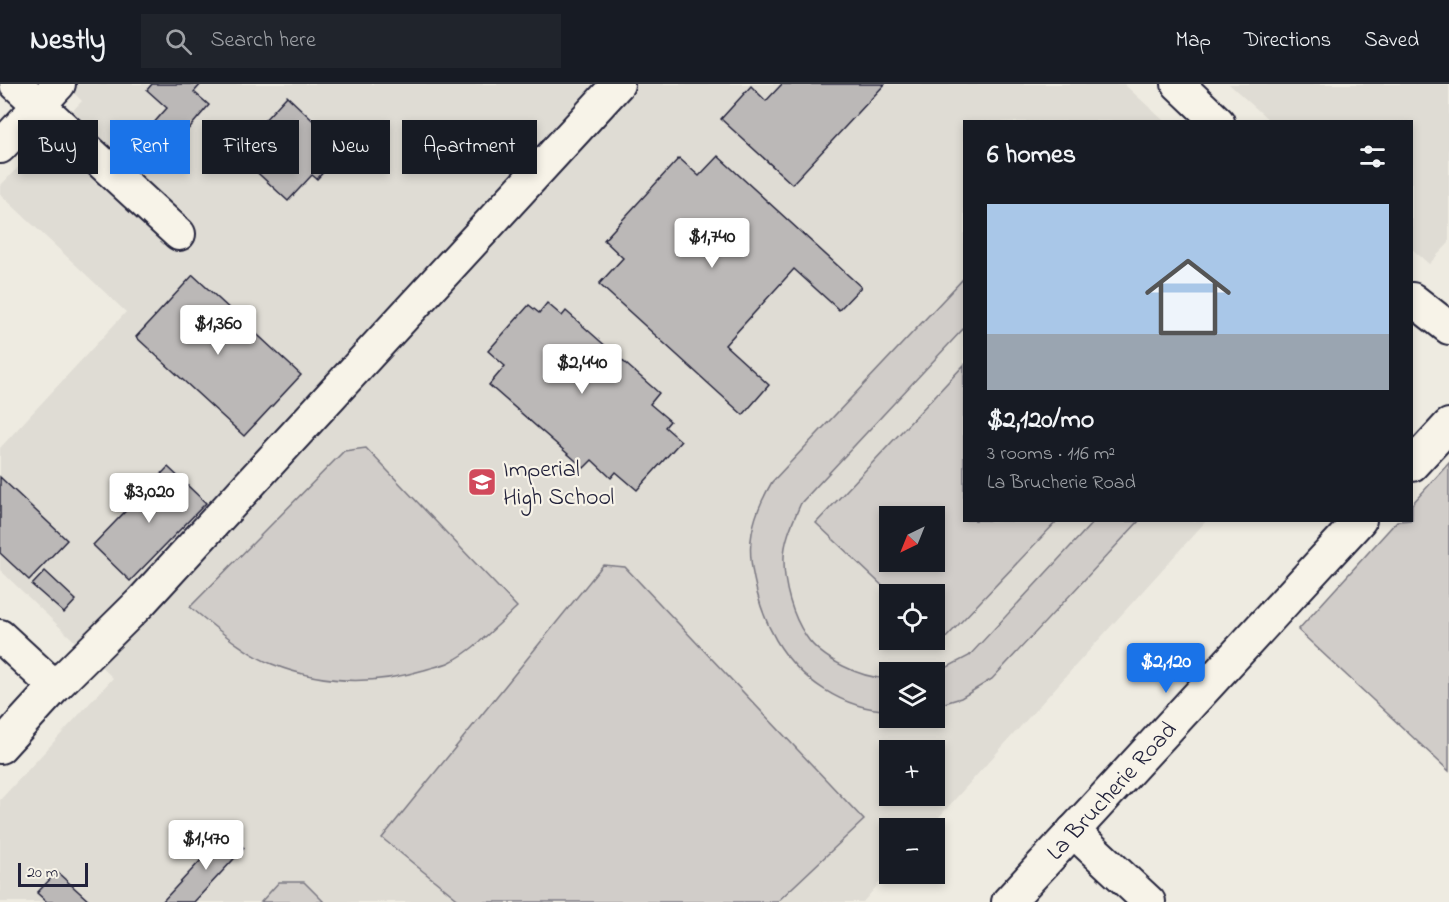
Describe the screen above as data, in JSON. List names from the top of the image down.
{
  "streets": {
    "street": ["La Brucherie Road"]
  },
  "places": {
    "school or university": ["Imperial High School"]
  },
  "scale_bar": "20 m",
  "north": "bottom left",
  "page": {
    "header": "Nestly",
    "search": "Search here",
    "nav": ["Map", "Directions", "Saved"],
    "chip": [
      "Buy",
      "Rent",
      "Filters",
      "New",
      "Apartment"
    ],
    "heading": "6 homes",
    "list": [
      {
        "name": "$2,120/mo",
        "note": "3 rooms · 116 m² · La Brucherie Road"
      }
    ],
    "price": [
      "$1,740",
      "$1,360",
      "$2,440",
      "$3,020",
      "$2,120",
      "$1,470"
    ],
    "map_buttons": ["+", "−"],
    "scale": "20 m"
  }
}
